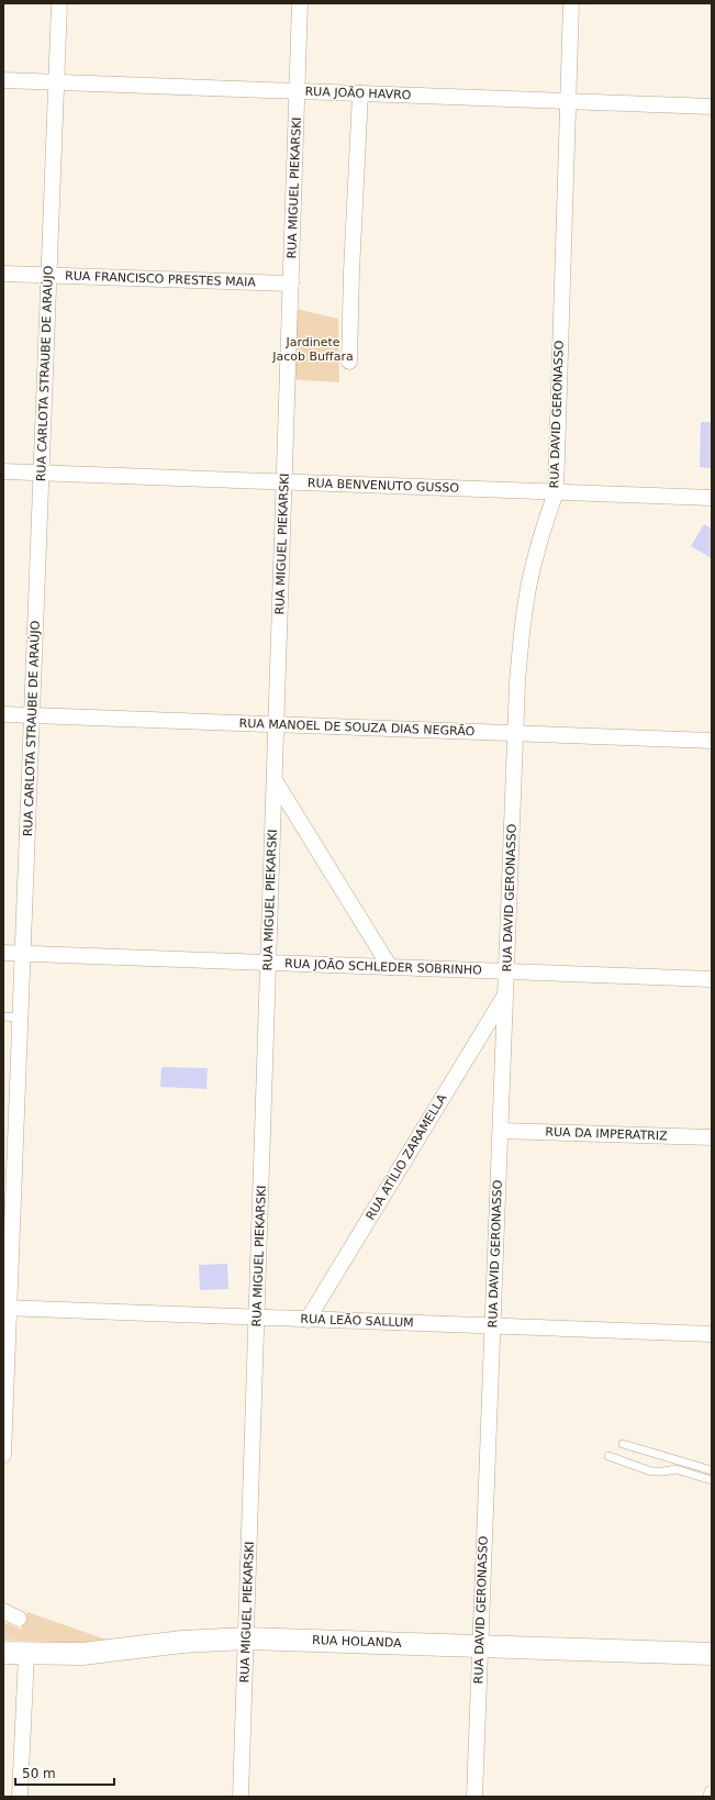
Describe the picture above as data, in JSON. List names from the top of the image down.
{
  "streets": {
    "main road": ["RUA HOLANDA"],
    "street": [
      "RUA JOÃO HAVRO",
      "RUA MIGUEL PIEKARSKI",
      "RUA FRANCISCO PRESTES MAIA",
      "RUA CARLOTA STRAUBE DE ARAÚJO",
      "RUA DAVID GERONASSO",
      "RUA BENVENUTO GUSSO",
      "RUA MANOEL DE SOUZA DIAS NEGRÃO",
      "RUA JOÃO SCHLEDER SOBRINHO",
      "RUA DA IMPERATRIZ",
      "RUA ATÍLIO ZARAMELLA",
      "RUA LEÃO SALLUM"
    ]
  },
  "crossings": [
    ["RUA JOÃO HAVRO", "RUA MIGUEL PIEKARSKI"],
    ["RUA JOÃO HAVRO", "RUA CARLOTA STRAUBE DE ARAÚJO"],
    ["RUA JOÃO HAVRO", "RUA DAVID GERONASSO"],
    ["RUA MIGUEL PIEKARSKI", "RUA FRANCISCO PRESTES MAIA"],
    ["RUA MIGUEL PIEKARSKI", "RUA BENVENUTO GUSSO"],
    ["RUA MIGUEL PIEKARSKI", "RUA MANOEL DE SOUZA DIAS NEGRÃO"],
    ["RUA MIGUEL PIEKARSKI", "RUA JOÃO SCHLEDER SOBRINHO"],
    ["RUA MIGUEL PIEKARSKI", "RUA LEÃO SALLUM"],
    ["RUA MIGUEL PIEKARSKI", "RUA HOLANDA"],
    ["RUA FRANCISCO PRESTES MAIA", "RUA CARLOTA STRAUBE DE ARAÚJO"],
    ["RUA CARLOTA STRAUBE DE ARAÚJO", "RUA BENVENUTO GUSSO"],
    ["RUA CARLOTA STRAUBE DE ARAÚJO", "RUA MANOEL DE SOUZA DIAS NEGRÃO"],
    ["RUA CARLOTA STRAUBE DE ARAÚJO", "RUA JOÃO SCHLEDER SOBRINHO"],
    ["RUA CARLOTA STRAUBE DE ARAÚJO", "RUA LEÃO SALLUM"],
    ["RUA DAVID GERONASSO", "RUA BENVENUTO GUSSO"],
    ["RUA DAVID GERONASSO", "RUA MANOEL DE SOUZA DIAS NEGRÃO"],
    ["RUA DAVID GERONASSO", "RUA JOÃO SCHLEDER SOBRINHO"],
    ["RUA DAVID GERONASSO", "RUA DA IMPERATRIZ"],
    ["RUA DAVID GERONASSO", "RUA ATÍLIO ZARAMELLA"],
    ["RUA DAVID GERONASSO", "RUA LEÃO SALLUM"],
    ["RUA DAVID GERONASSO", "RUA HOLANDA"],
    ["RUA ATÍLIO ZARAMELLA", "RUA LEÃO SALLUM"]
  ],
  "parks": ["Jardinete Jacob Buffara"],
  "scale_bar": "50 m"
}
